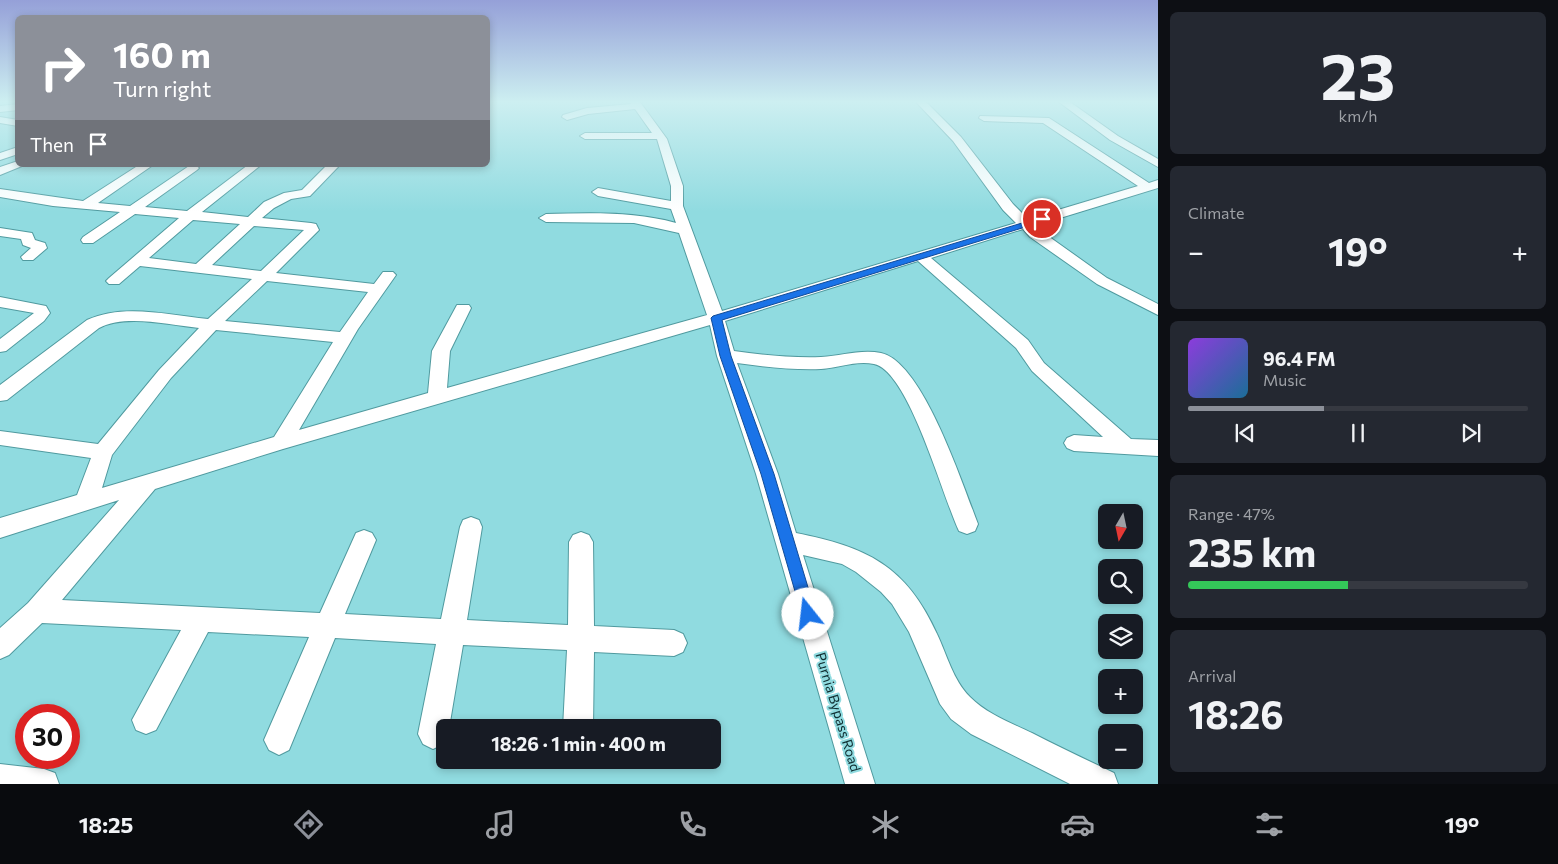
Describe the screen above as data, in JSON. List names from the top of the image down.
{
  "streets": {
    "street": ["Purnia Bypass Road"]
  },
  "north": "bottom",
  "page": {
    "tile": [
      ["23", "km/h"],
      "Climate",
      ["Range · 47%", "235 km"],
      ["Arrival", "18:26"]
    ],
    "turn": ["160 m", "Turn right"],
    "then": "Then",
    "heat": ["−", "19°", "+"],
    "song": ["96.4 FM", "Music"],
    "map_buttons": ["+", "−"],
    "limit": "30",
    "trip": "18:26 · 1 min · 400 m",
    "tabs": ["18:25", "19°"]
  }
}
